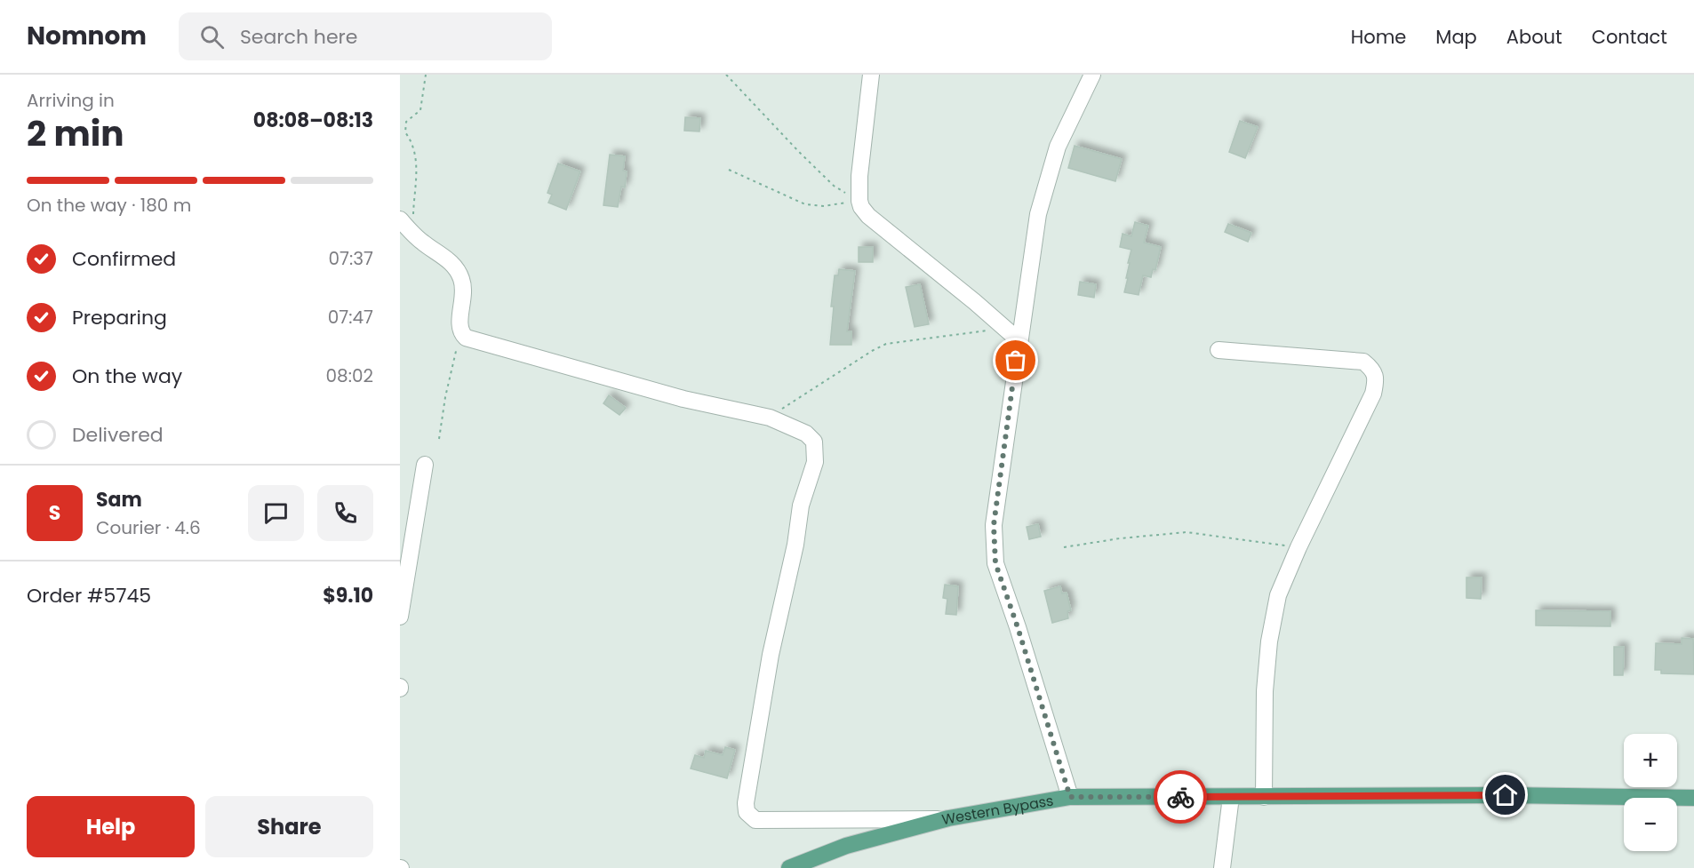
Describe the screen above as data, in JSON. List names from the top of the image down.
{
  "streets": {
    "main road": ["Western Bypass"]
  },
  "page": {
    "header": "Nomnom",
    "search": "Search here",
    "nav": [
      "Home",
      "Map",
      "About",
      "Contact"
    ],
    "heading": ["2 min", "Arriving in", "08:08–08:13"],
    "panel": [
      "Sam",
      "Courier · 4.6",
      "Order #5745",
      "$9.10"
    ],
    "bar": "On the way · 180 m",
    "list": [
      ["Confirmed", "07:37"],
      ["Preparing", "07:47"],
      ["On the way", "08:02"],
      "Delivered"
    ],
    "round": "S",
    "map_buttons": ["+", "−"],
    "buttons": ["Help", "Share"]
  }
}
